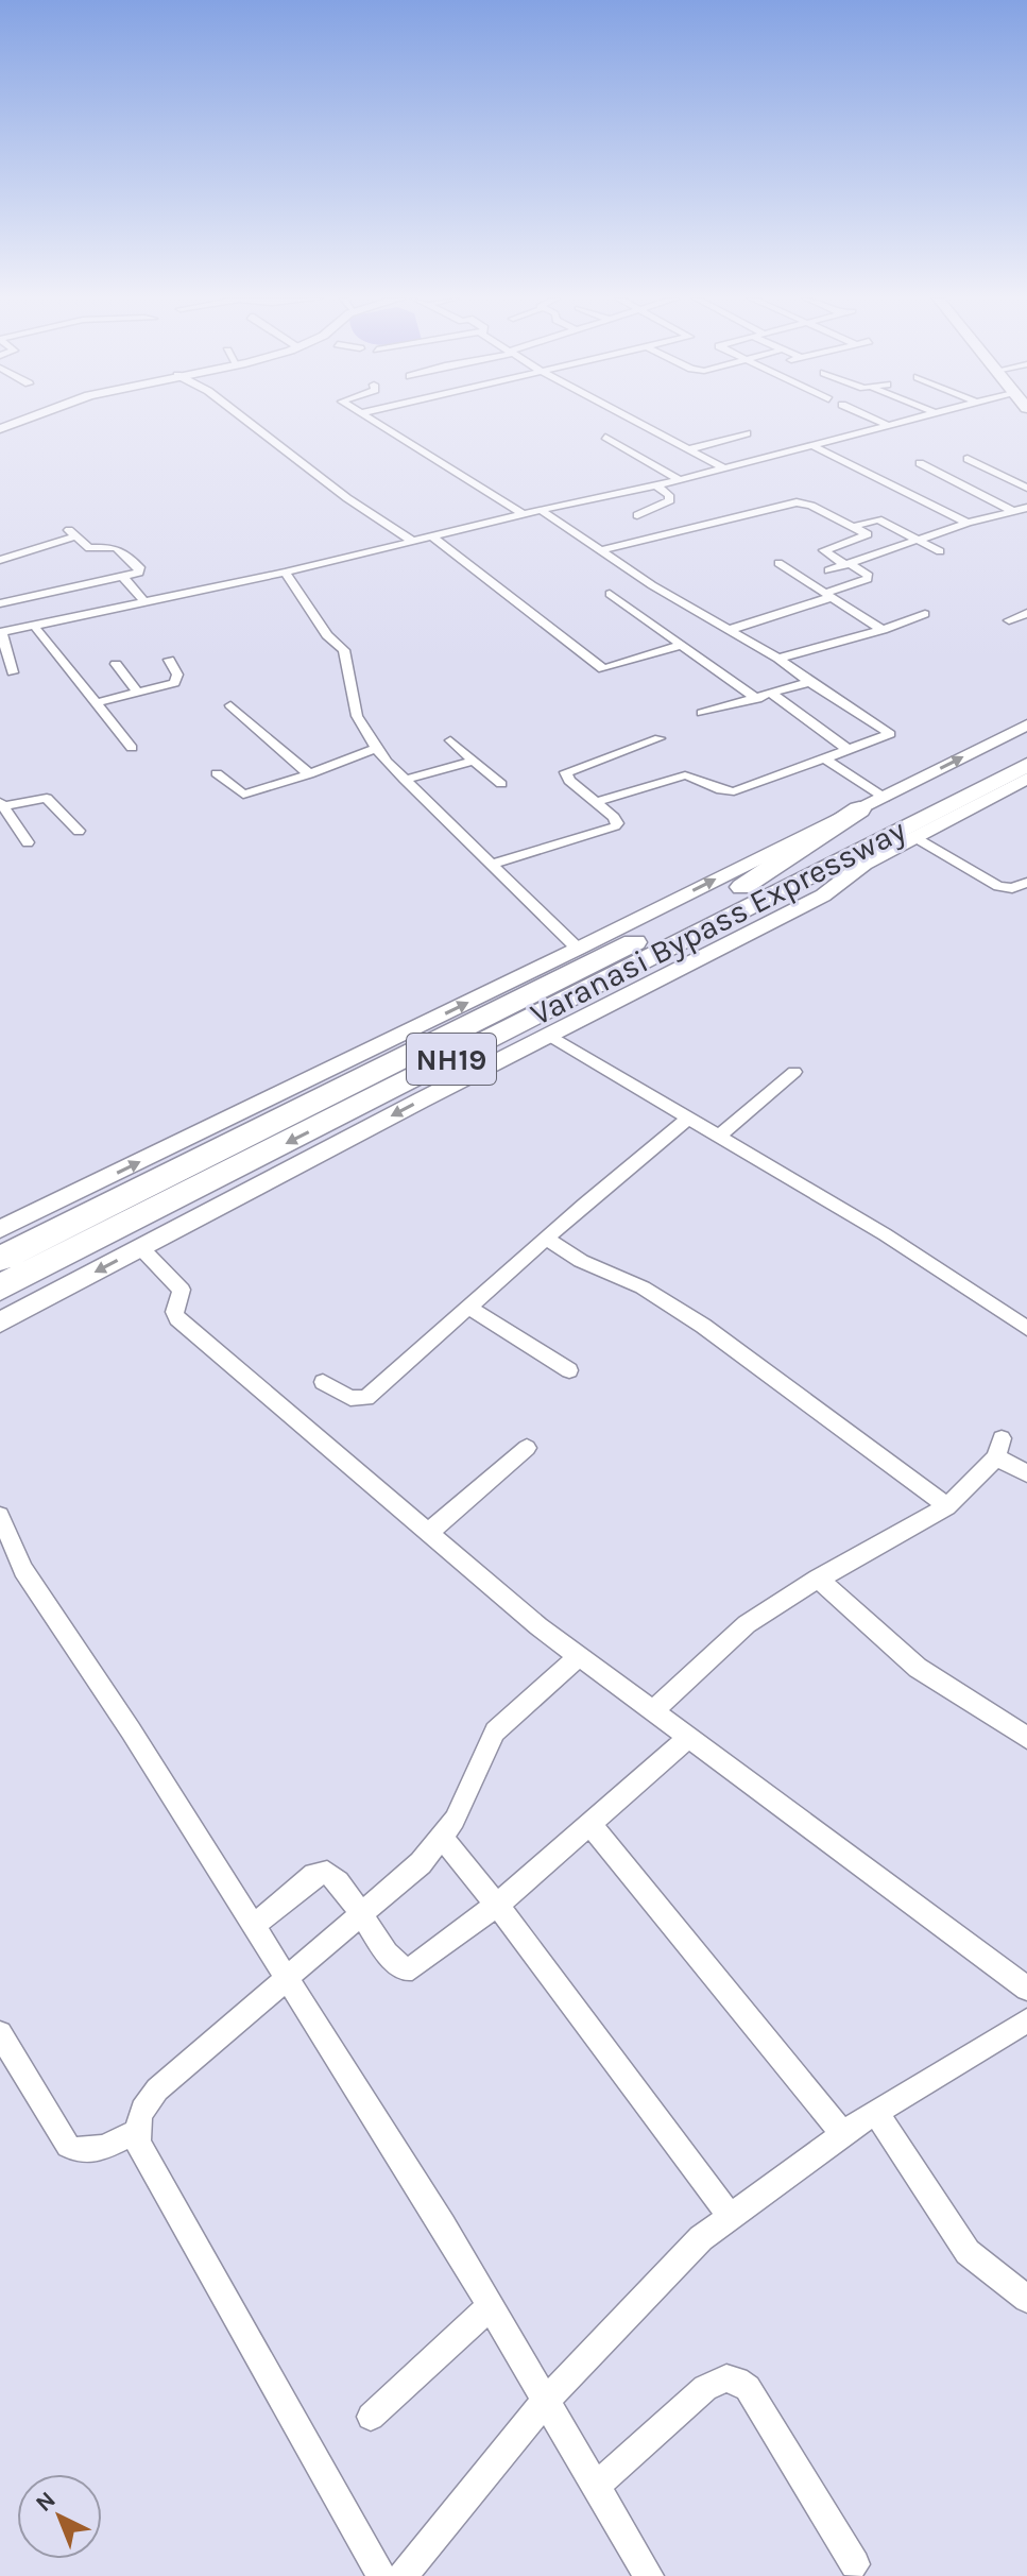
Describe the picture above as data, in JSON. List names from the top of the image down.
{
  "streets": {
    "highway": ["Varanasi Bypass Expressway", "NH19"]
  },
  "north": "top left"
}
